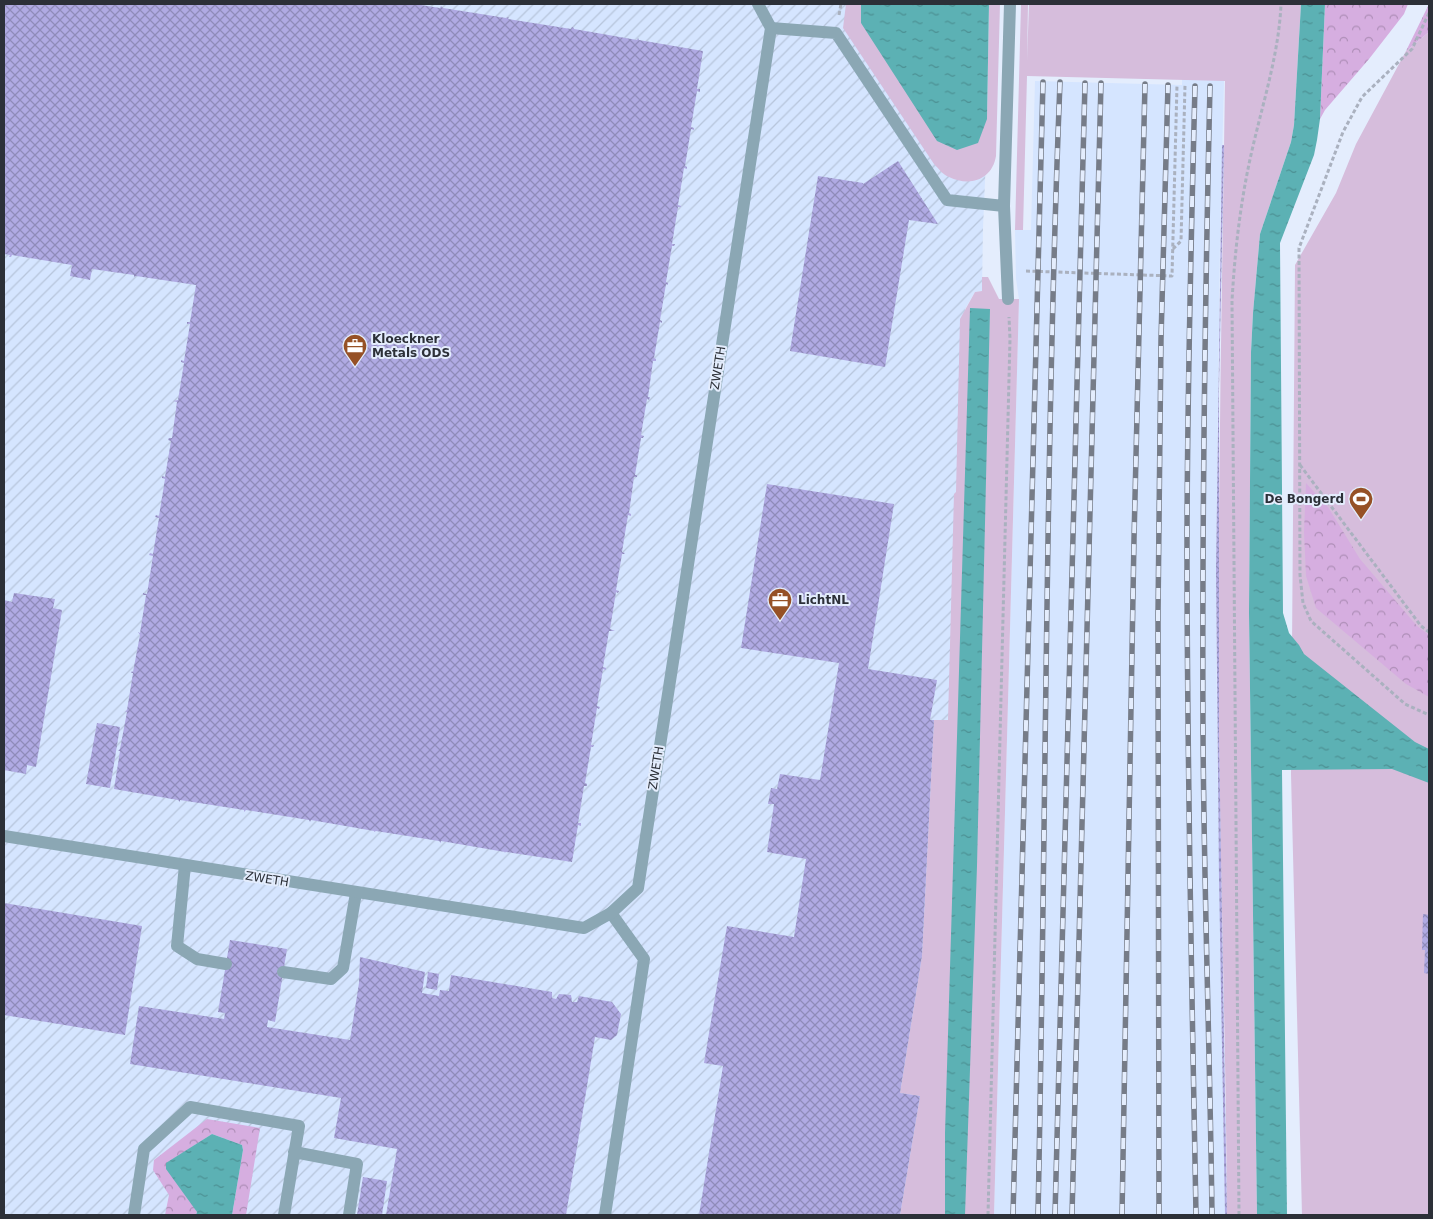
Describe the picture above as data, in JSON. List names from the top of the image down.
{
  "streets": {
    "street": ["ZWETH"]
  },
  "places": {
    "office": ["Kloeckner Metals ODS", "LichtNL"],
    "sports": ["De Bongerd"]
  }
}
